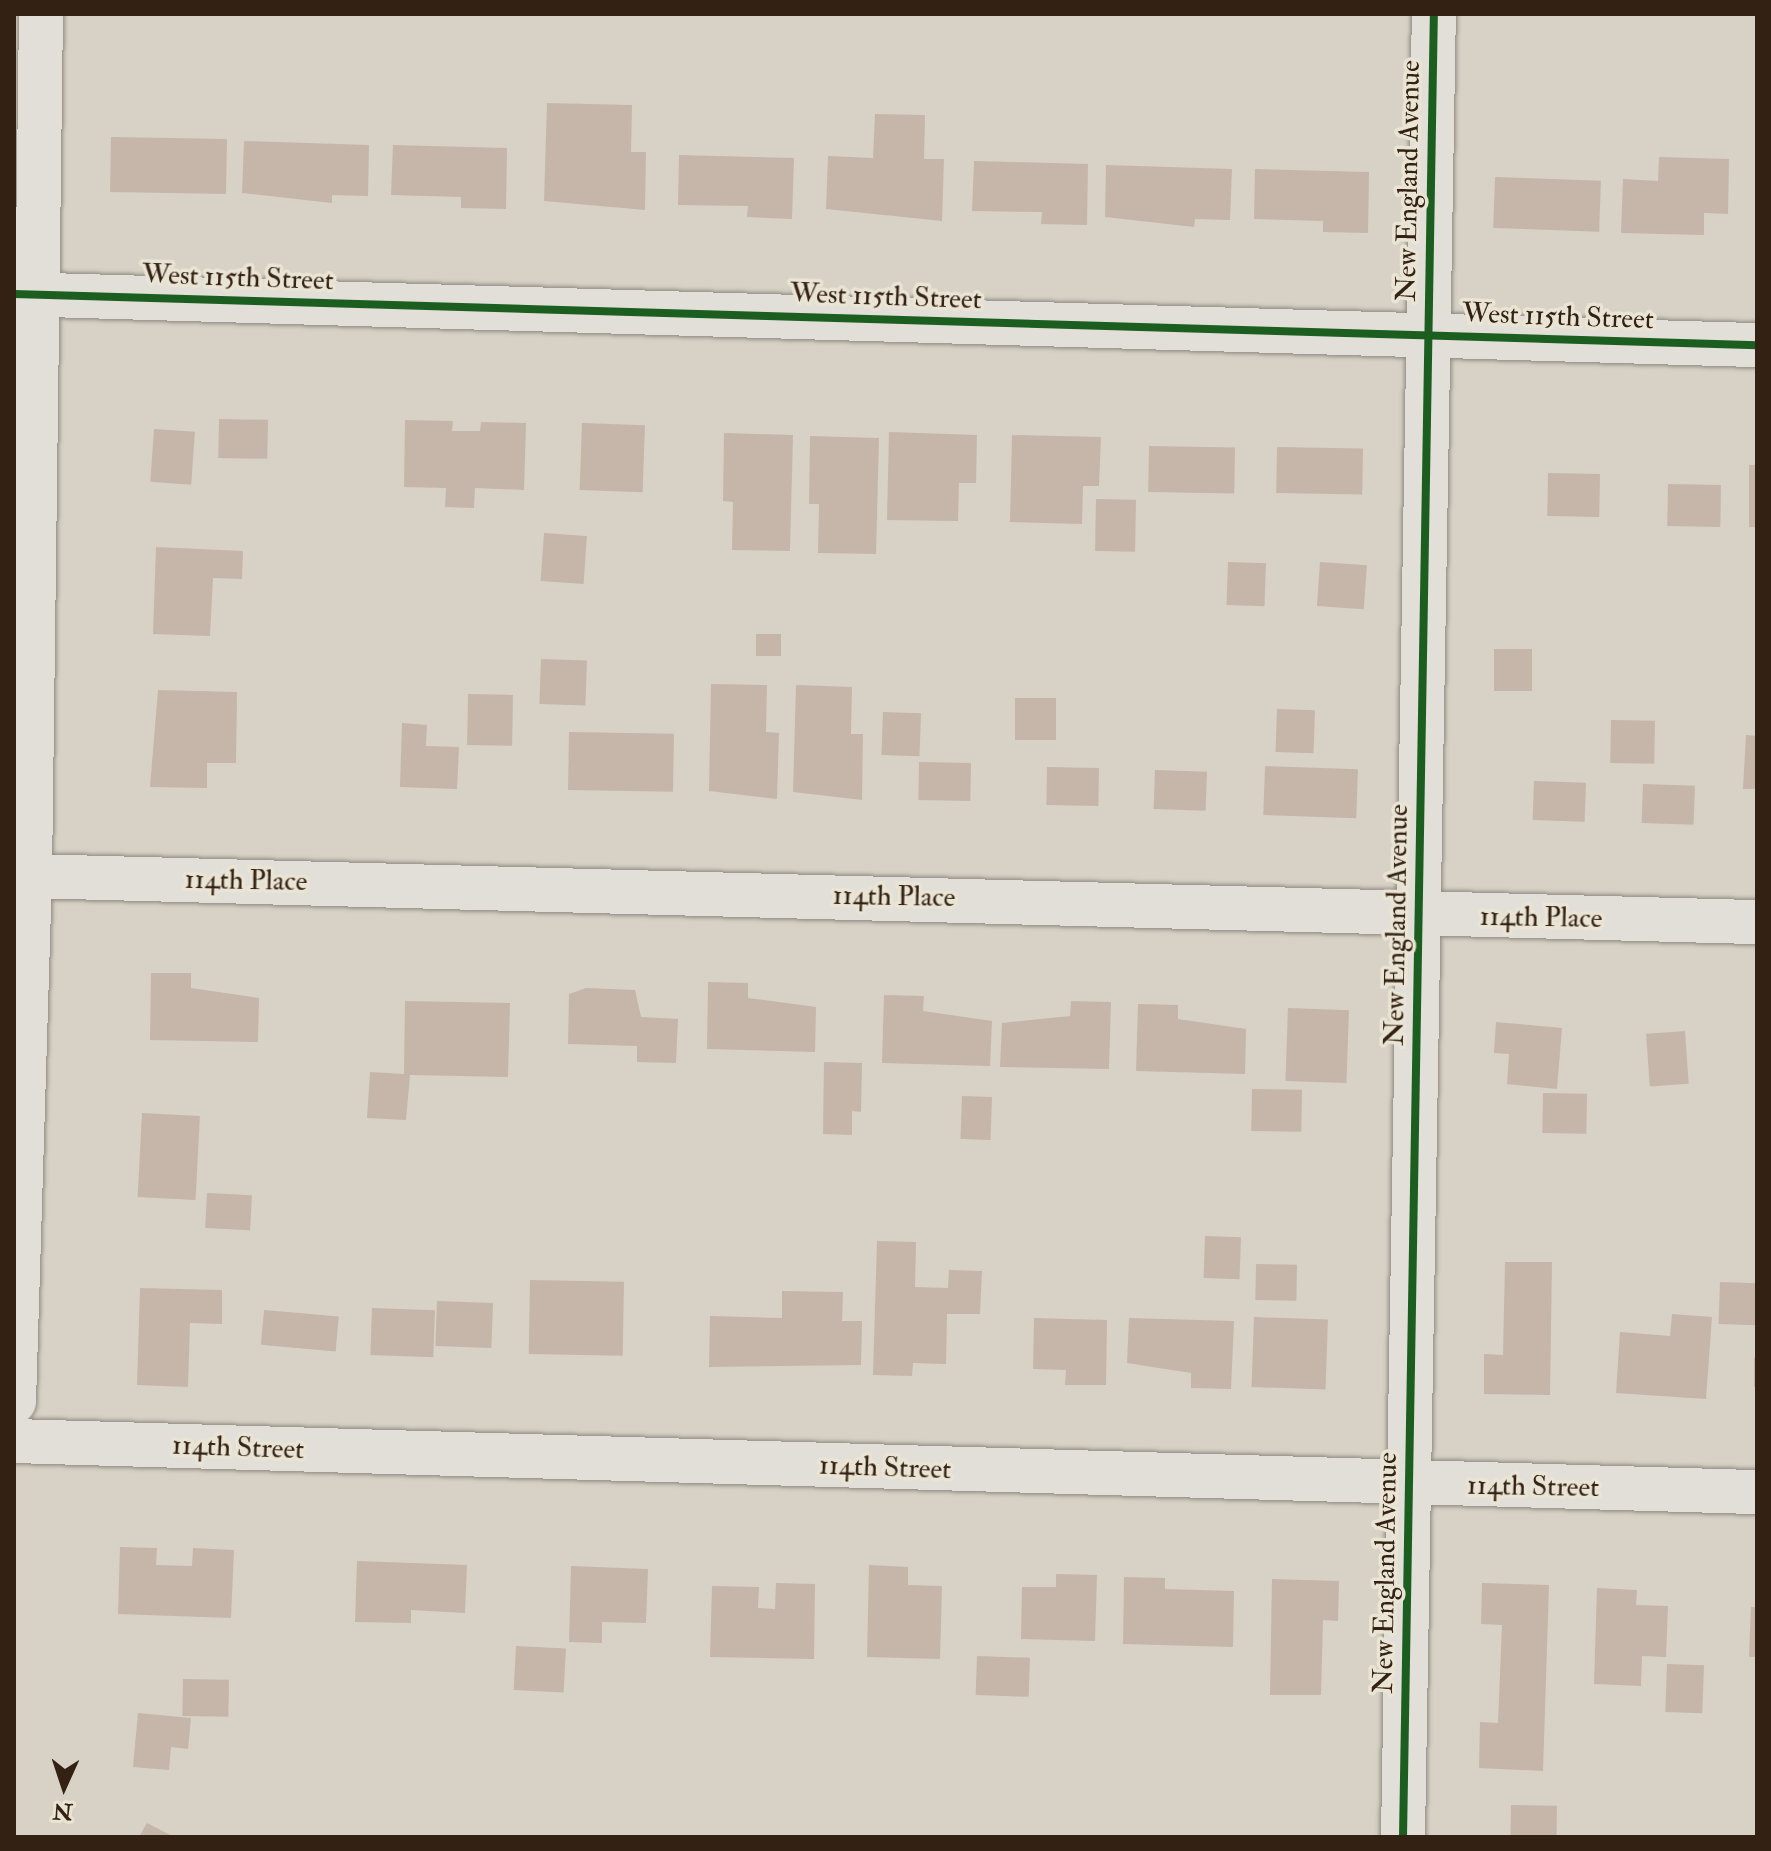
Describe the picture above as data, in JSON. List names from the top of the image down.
{
  "streets": {
    "street": [
      "New England Avenue",
      "West 115th Street",
      "114th Place",
      "114th Street"
    ]
  },
  "crossings": [
    ["New England Avenue", "West 115th Street"],
    ["New England Avenue", "114th Place"],
    ["New England Avenue", "114th Street"]
  ],
  "north": "bottom"
}
